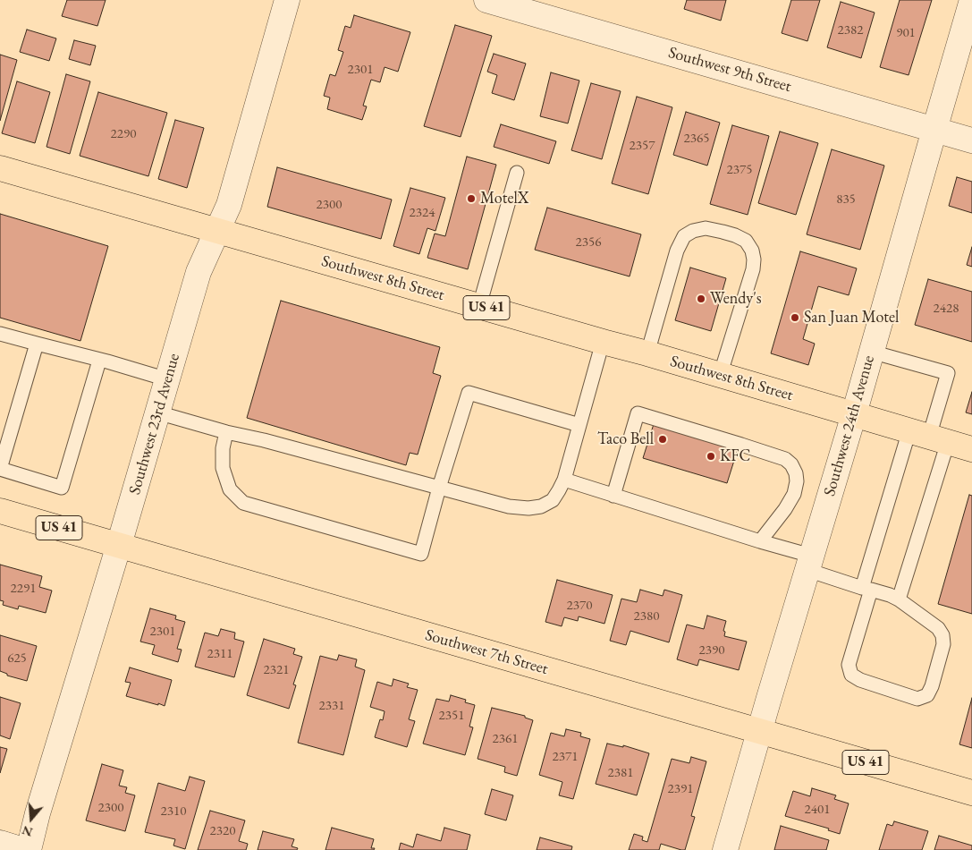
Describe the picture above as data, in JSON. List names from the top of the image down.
{
  "streets": {
    "main road": ["Southwest 8th Street", "US 41", "Southwest 7th Street"],
    "street": ["Southwest 9th Street", "Southwest 23rd Avenue", "Southwest 24th Avenue"]
  },
  "crossings": [
    ["Southwest 9th Street", "Southwest 24th Avenue"],
    ["Southwest 8th Street", "Southwest 23rd Avenue"],
    ["Southwest 8th Street", "Southwest 24th Avenue"],
    ["Southwest 23rd Avenue", "Southwest 7th Street"],
    ["Southwest 24th Avenue", "Southwest 7th Street"]
  ],
  "places": [
    "MotelX",
    "Wendy's",
    "San Juan Motel",
    "Taco Bell",
    "KFC"
  ],
  "house_numbers": [
    "2382",
    "901",
    "2301",
    "2290",
    "2365",
    "2357",
    "2375",
    "835",
    "2300",
    "2324",
    "2356",
    "2428",
    "2291",
    "2370",
    "2380",
    "2301",
    "2390",
    "2311",
    "625",
    "2321",
    "2331",
    "2351",
    "2361",
    "2371",
    "2381",
    "2391",
    "2300",
    "2401",
    "2310",
    "2320"
  ],
  "north": "bottom"
}
